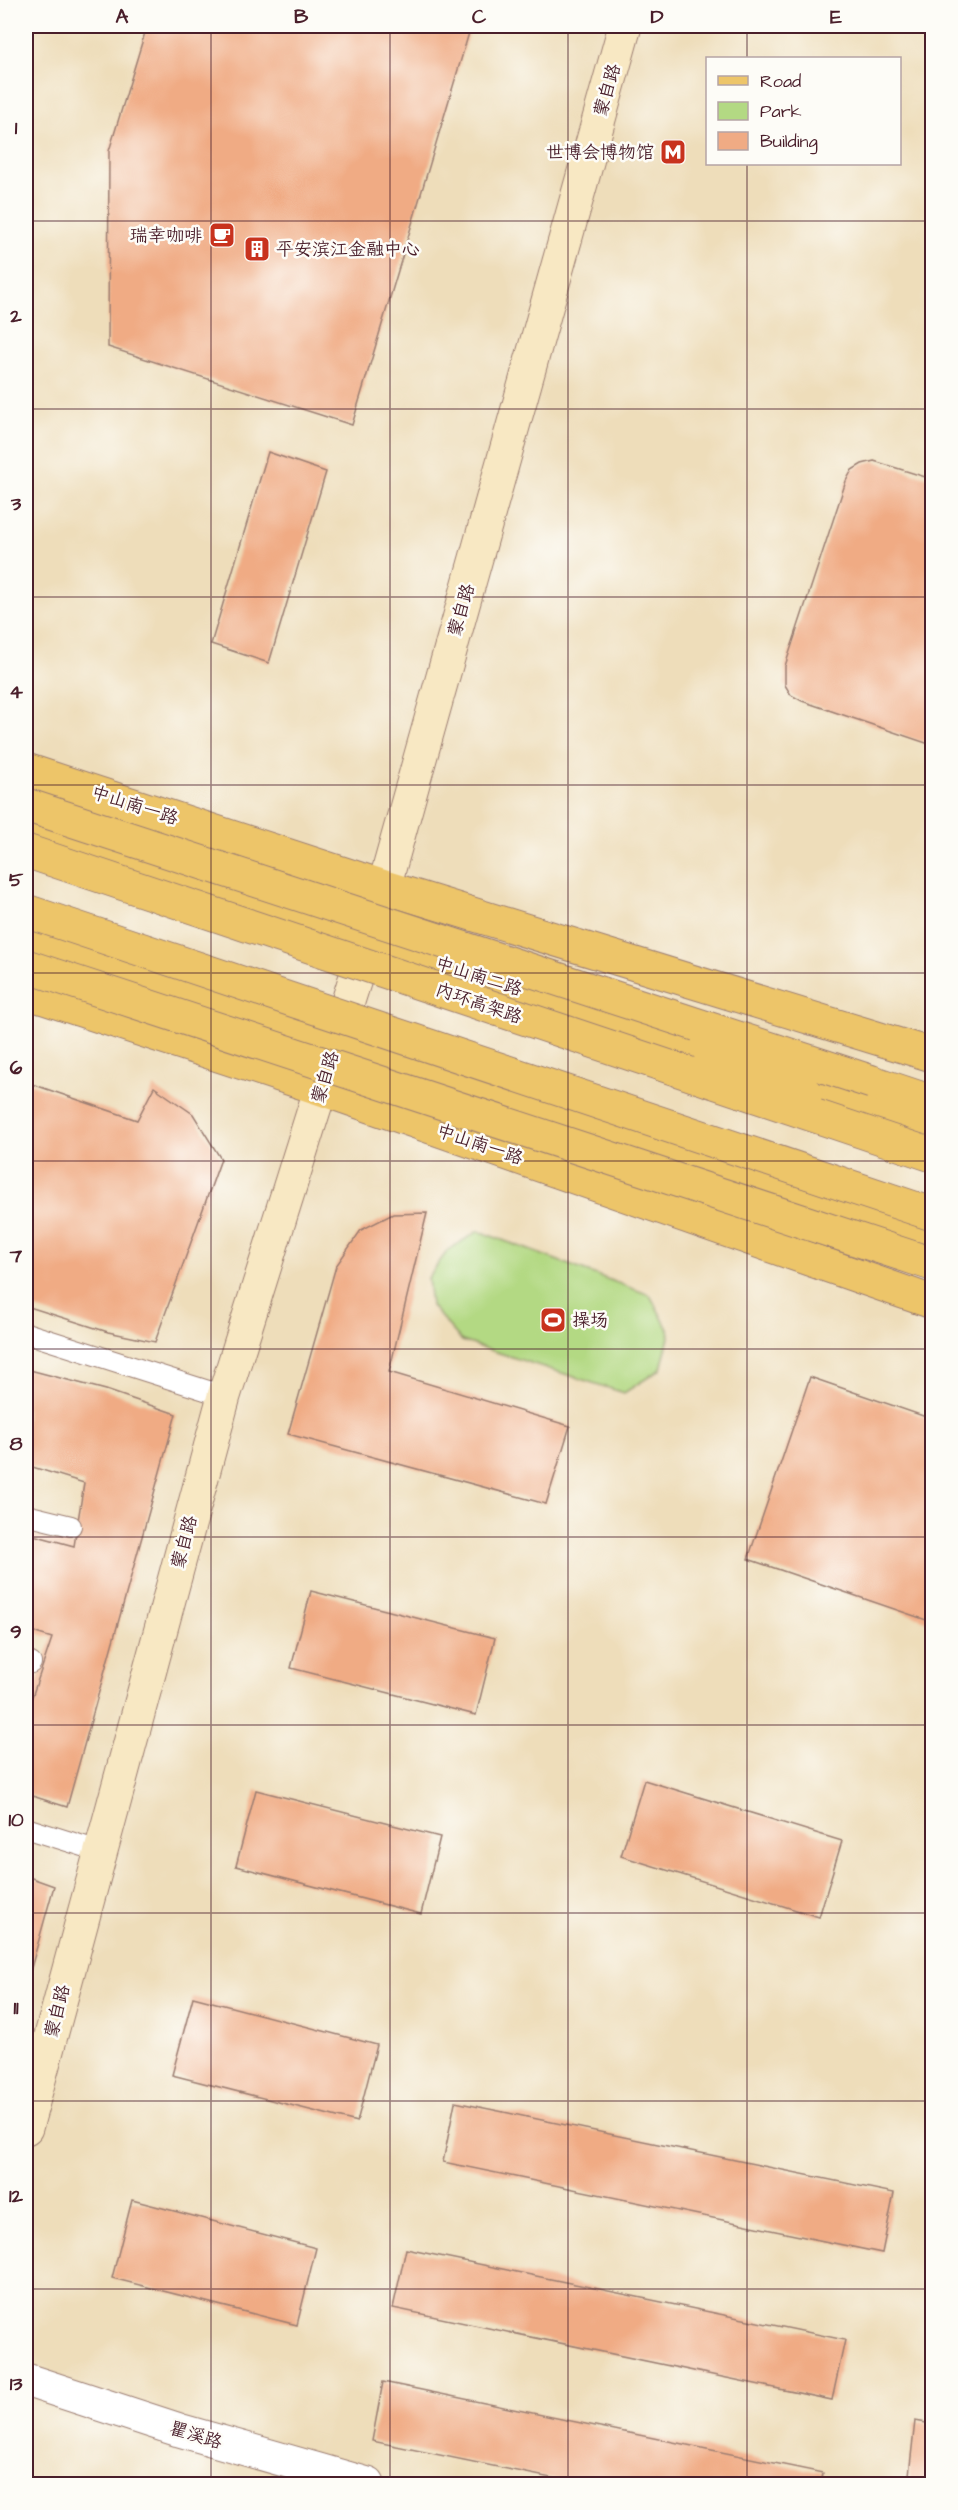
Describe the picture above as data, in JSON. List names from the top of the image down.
{
  "streets": {
    "main road": ["中山南一路", "中山南二路", "内环高架路"],
    "street": ["蒙自路", "瞿溪路"]
  },
  "crossings": [
    ["蒙自路", "中山南一路"],
    ["蒙自路", "中山南二路"]
  ],
  "places": {
    "metro station": ["世博会博物馆"],
    "cafe": ["瑞幸咖啡"],
    "building": ["平安滨江金融中心"],
    "sports": ["操场"]
  },
  "legend": ["Road", "Park", "Building"],
  "grid": {
    "columns": [
      "A",
      "B",
      "C",
      "D",
      "E"
    ],
    "rows": [
      "1",
      "2",
      "3",
      "4",
      "5",
      "6",
      "7",
      "8",
      "9",
      "10",
      "11",
      "12",
      "13"
    ]
  }
}
